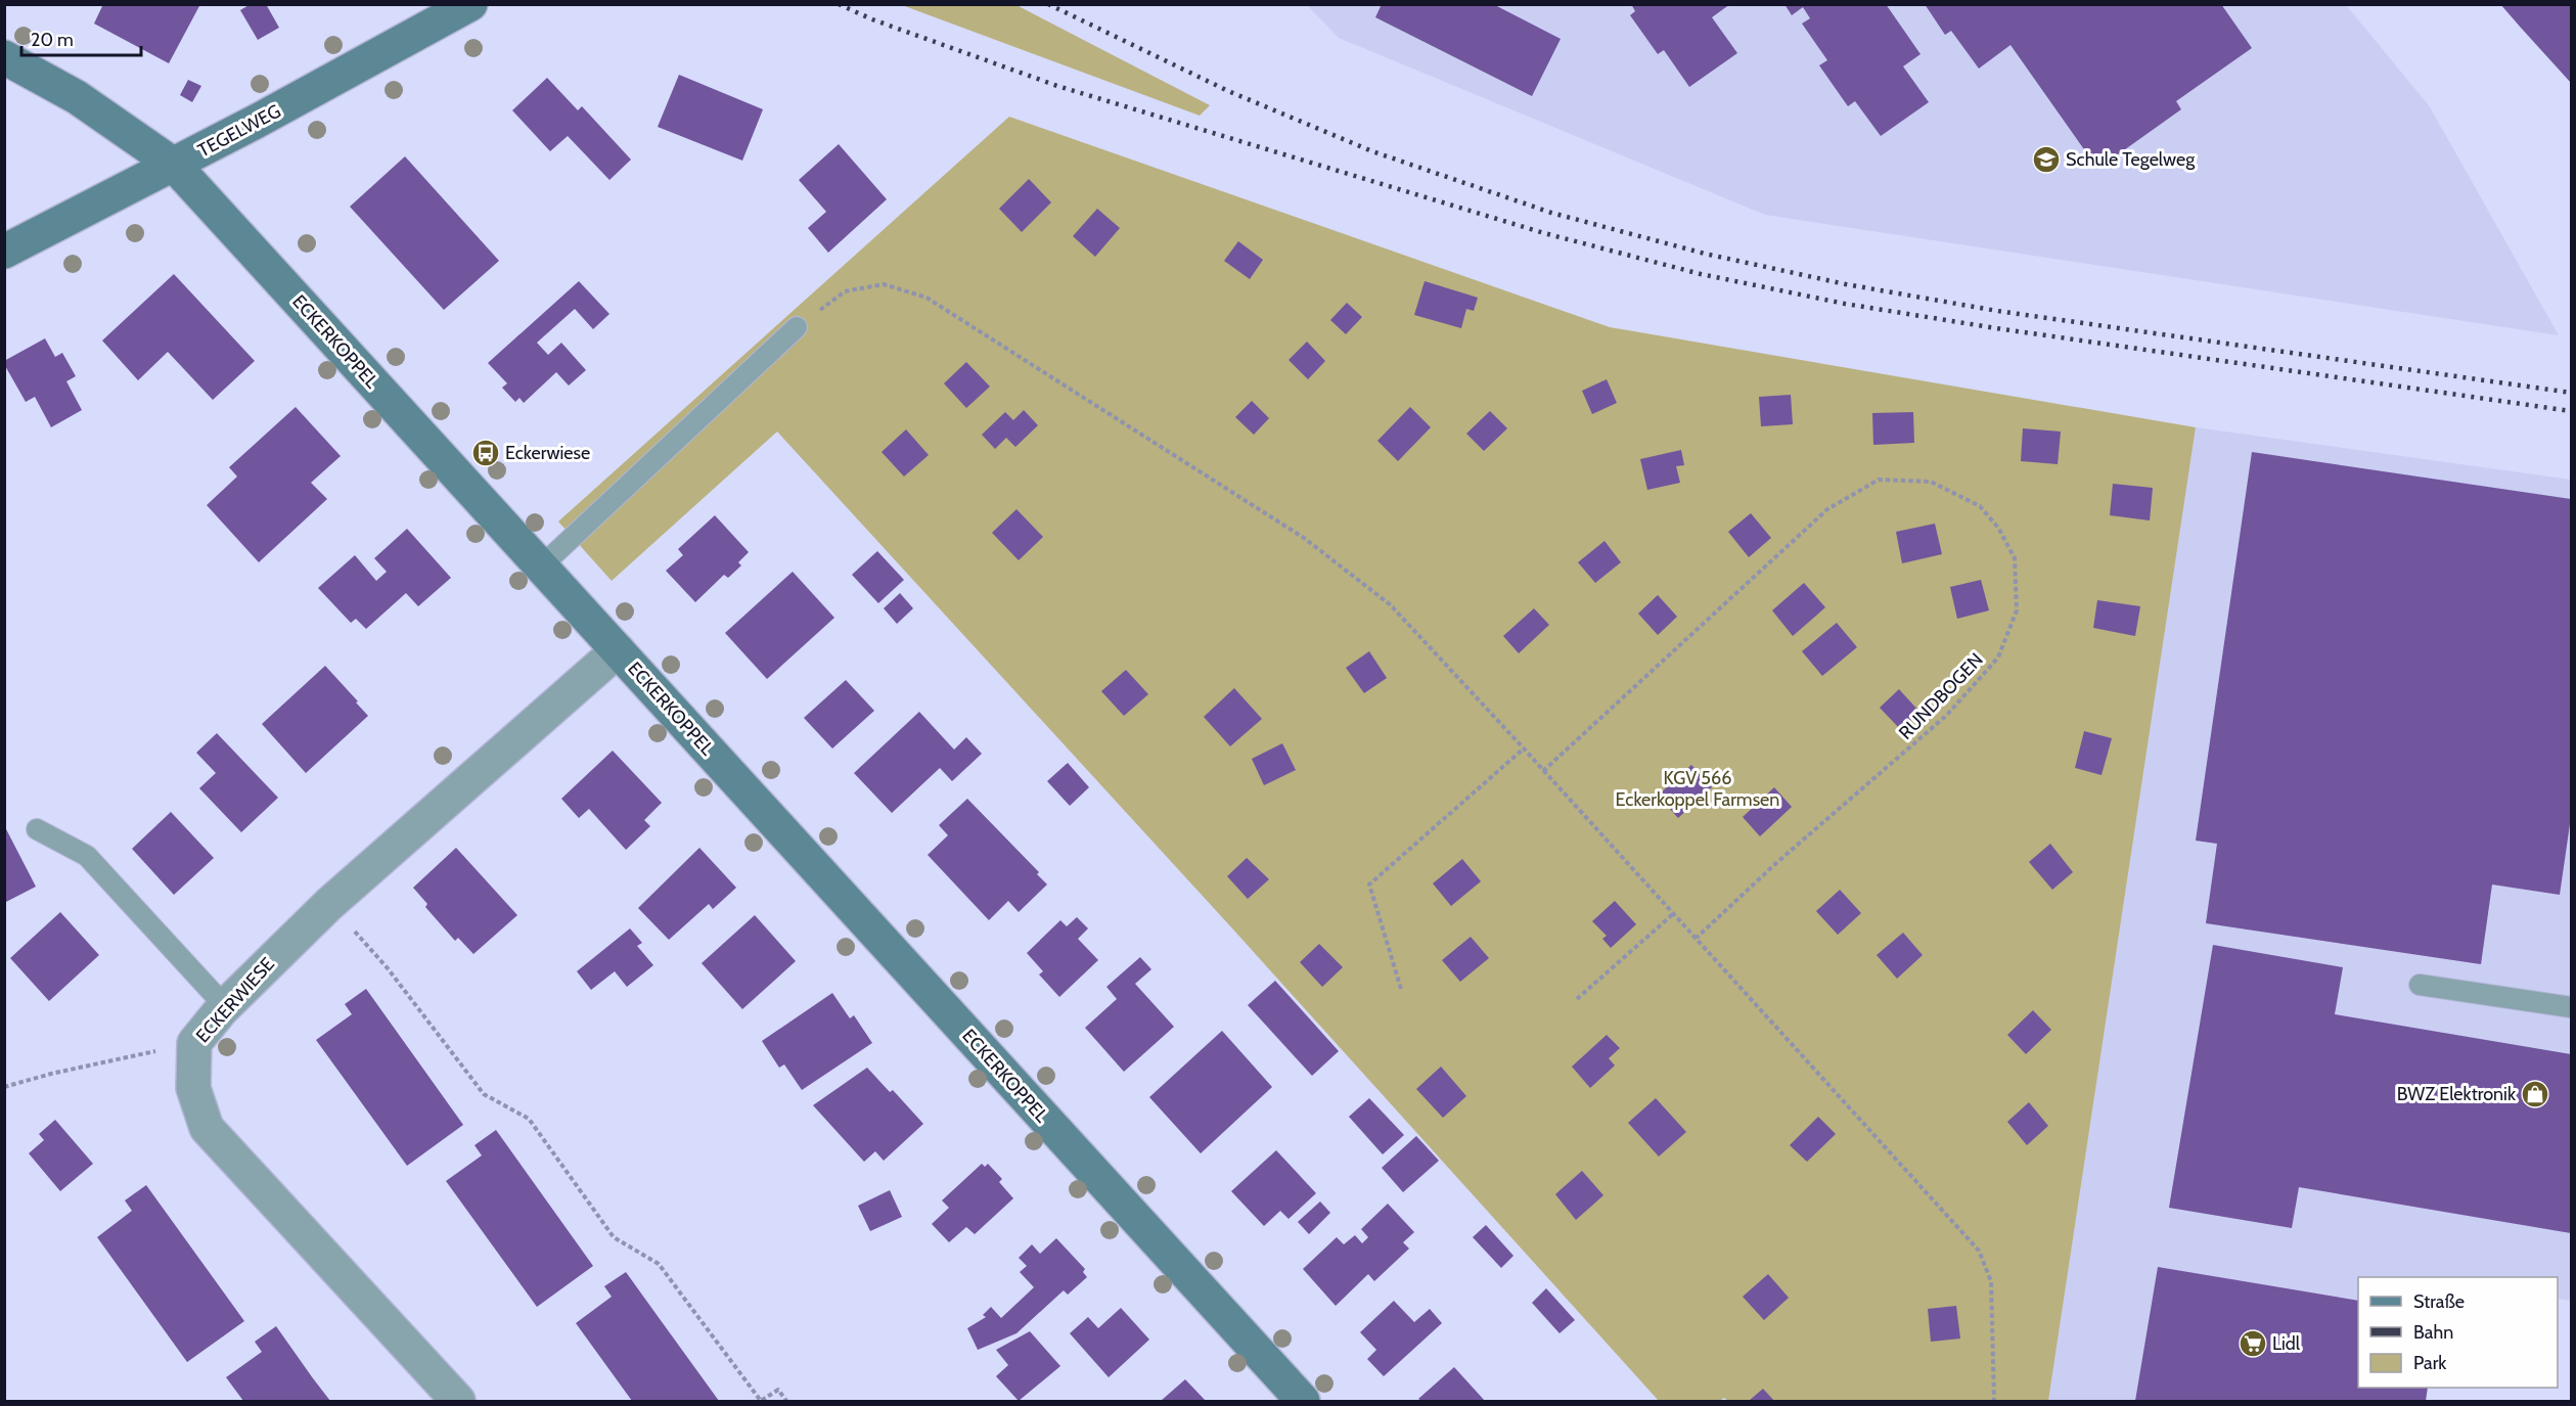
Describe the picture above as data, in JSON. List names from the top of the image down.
{
  "streets": {
    "street": ["TEGELWEG", "ECKERKOPPEL", "ECKERWIESE"],
    "path": ["RUNDBOGEN"]
  },
  "crossings": [
    ["TEGELWEG", "ECKERKOPPEL"],
    ["ECKERKOPPEL", "ECKERWIESE"]
  ],
  "parks": ["KGV 566 Eckerkoppel Farmsen"],
  "places": {
    "school or university": ["Schule Tegelweg"],
    "bus stop": ["Eckerwiese"],
    "shop": ["BWZ Elektronik"],
    "supermarket": ["Lidl"]
  },
  "legend": ["Straße", "Bahn", "Park"],
  "scale_bar": "20 m"
}
